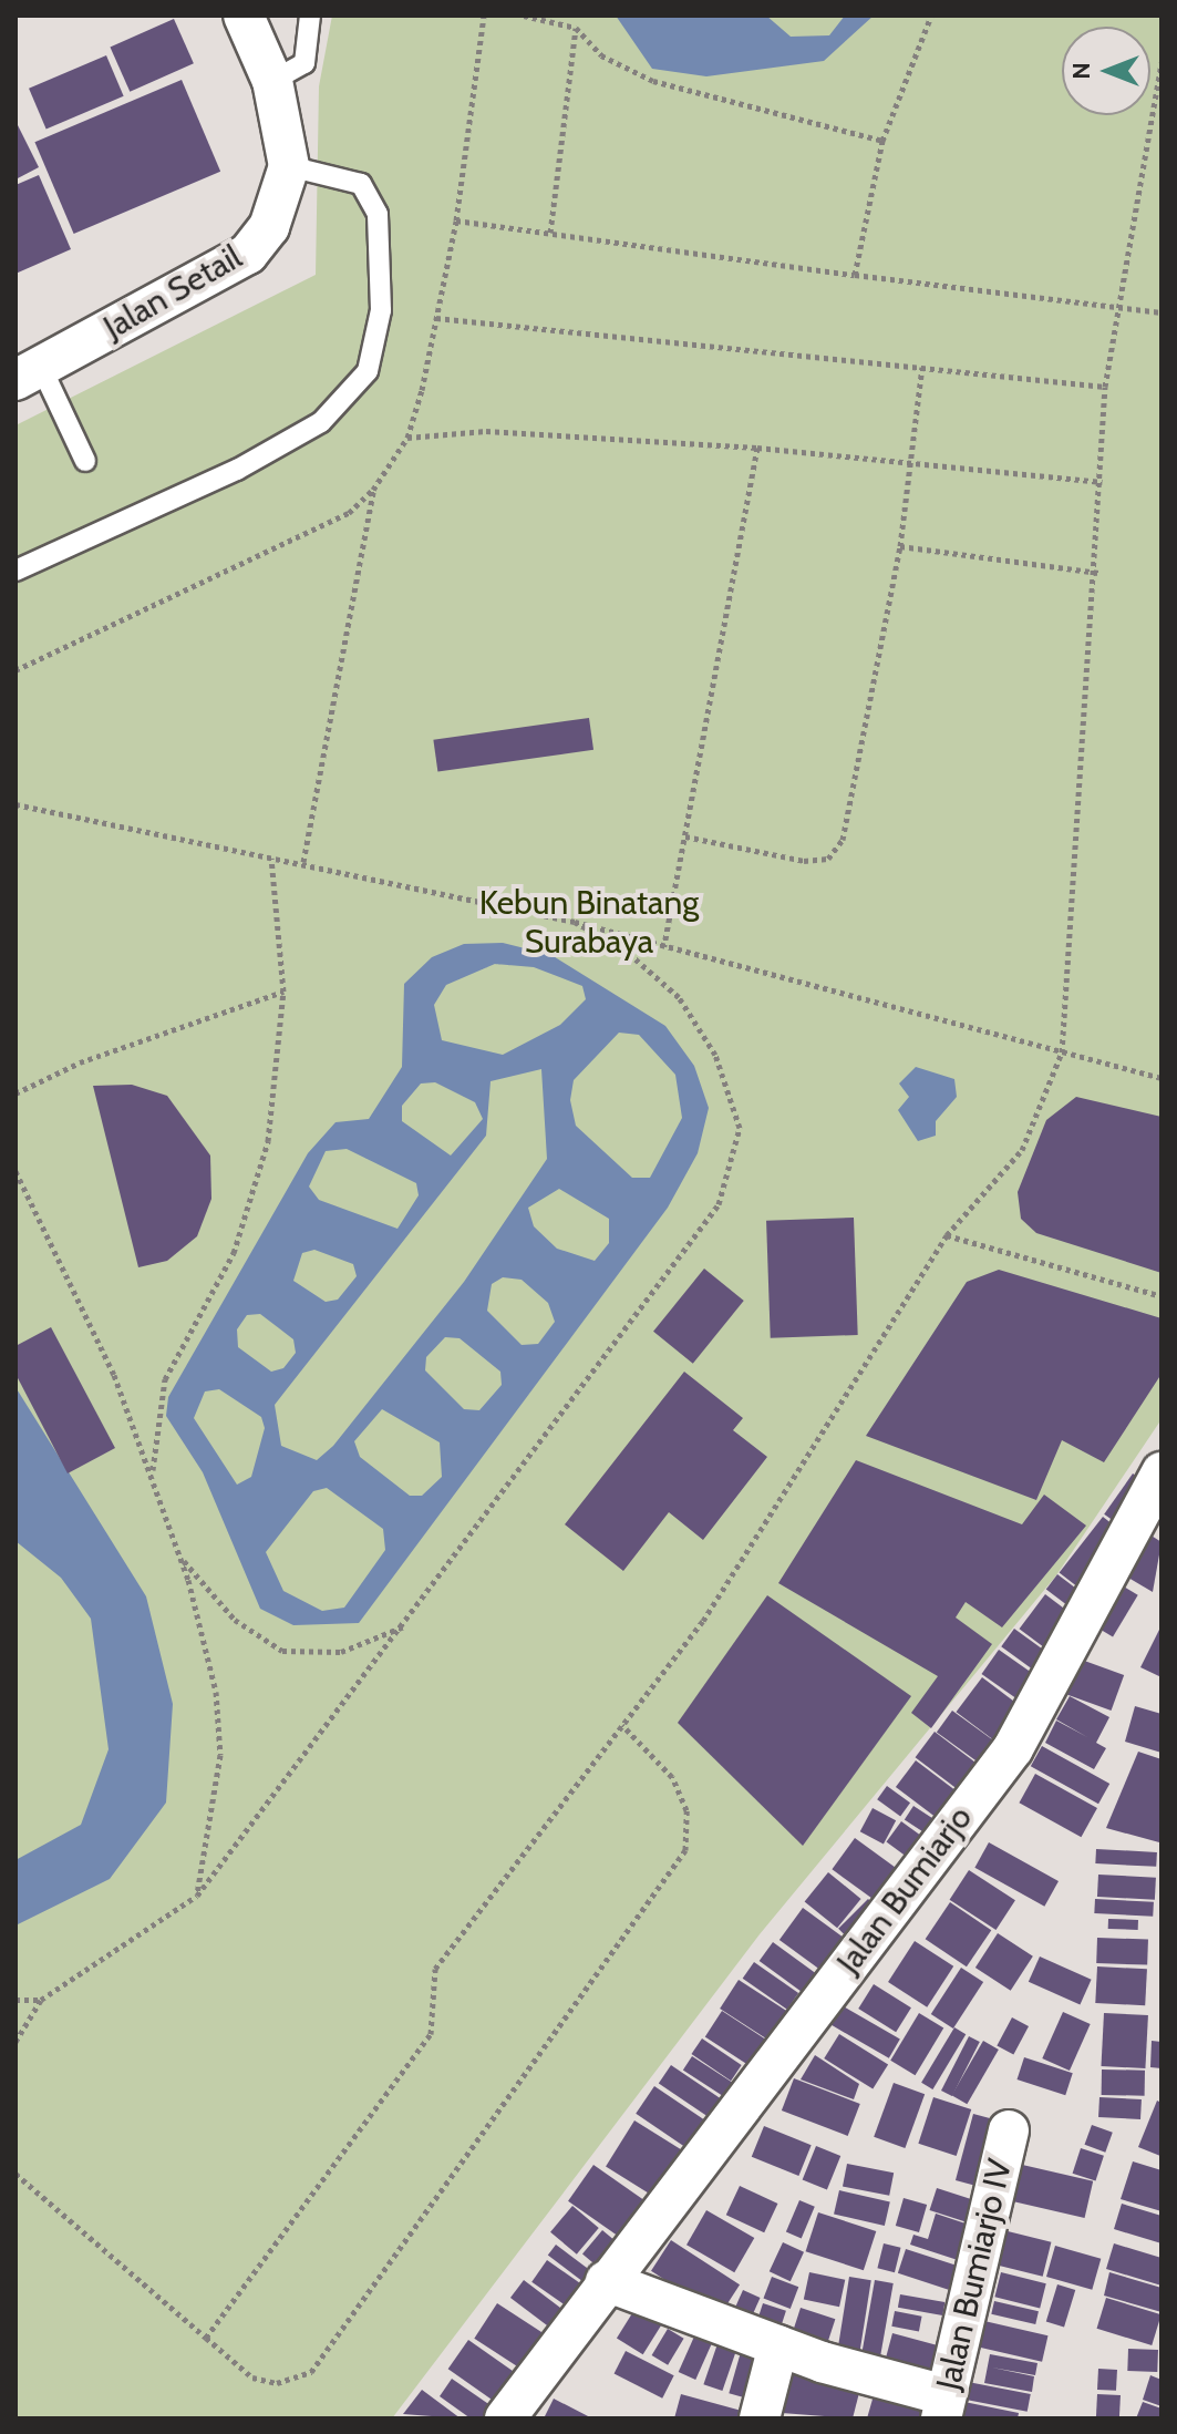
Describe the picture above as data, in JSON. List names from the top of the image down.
{
  "streets": {
    "street": ["Jalan Setail", "Jalan Bumiarjo", "Jalan Bumiarjo IV"]
  },
  "parks": ["Kebun Binatang Surabaya"],
  "north": "left"
}
